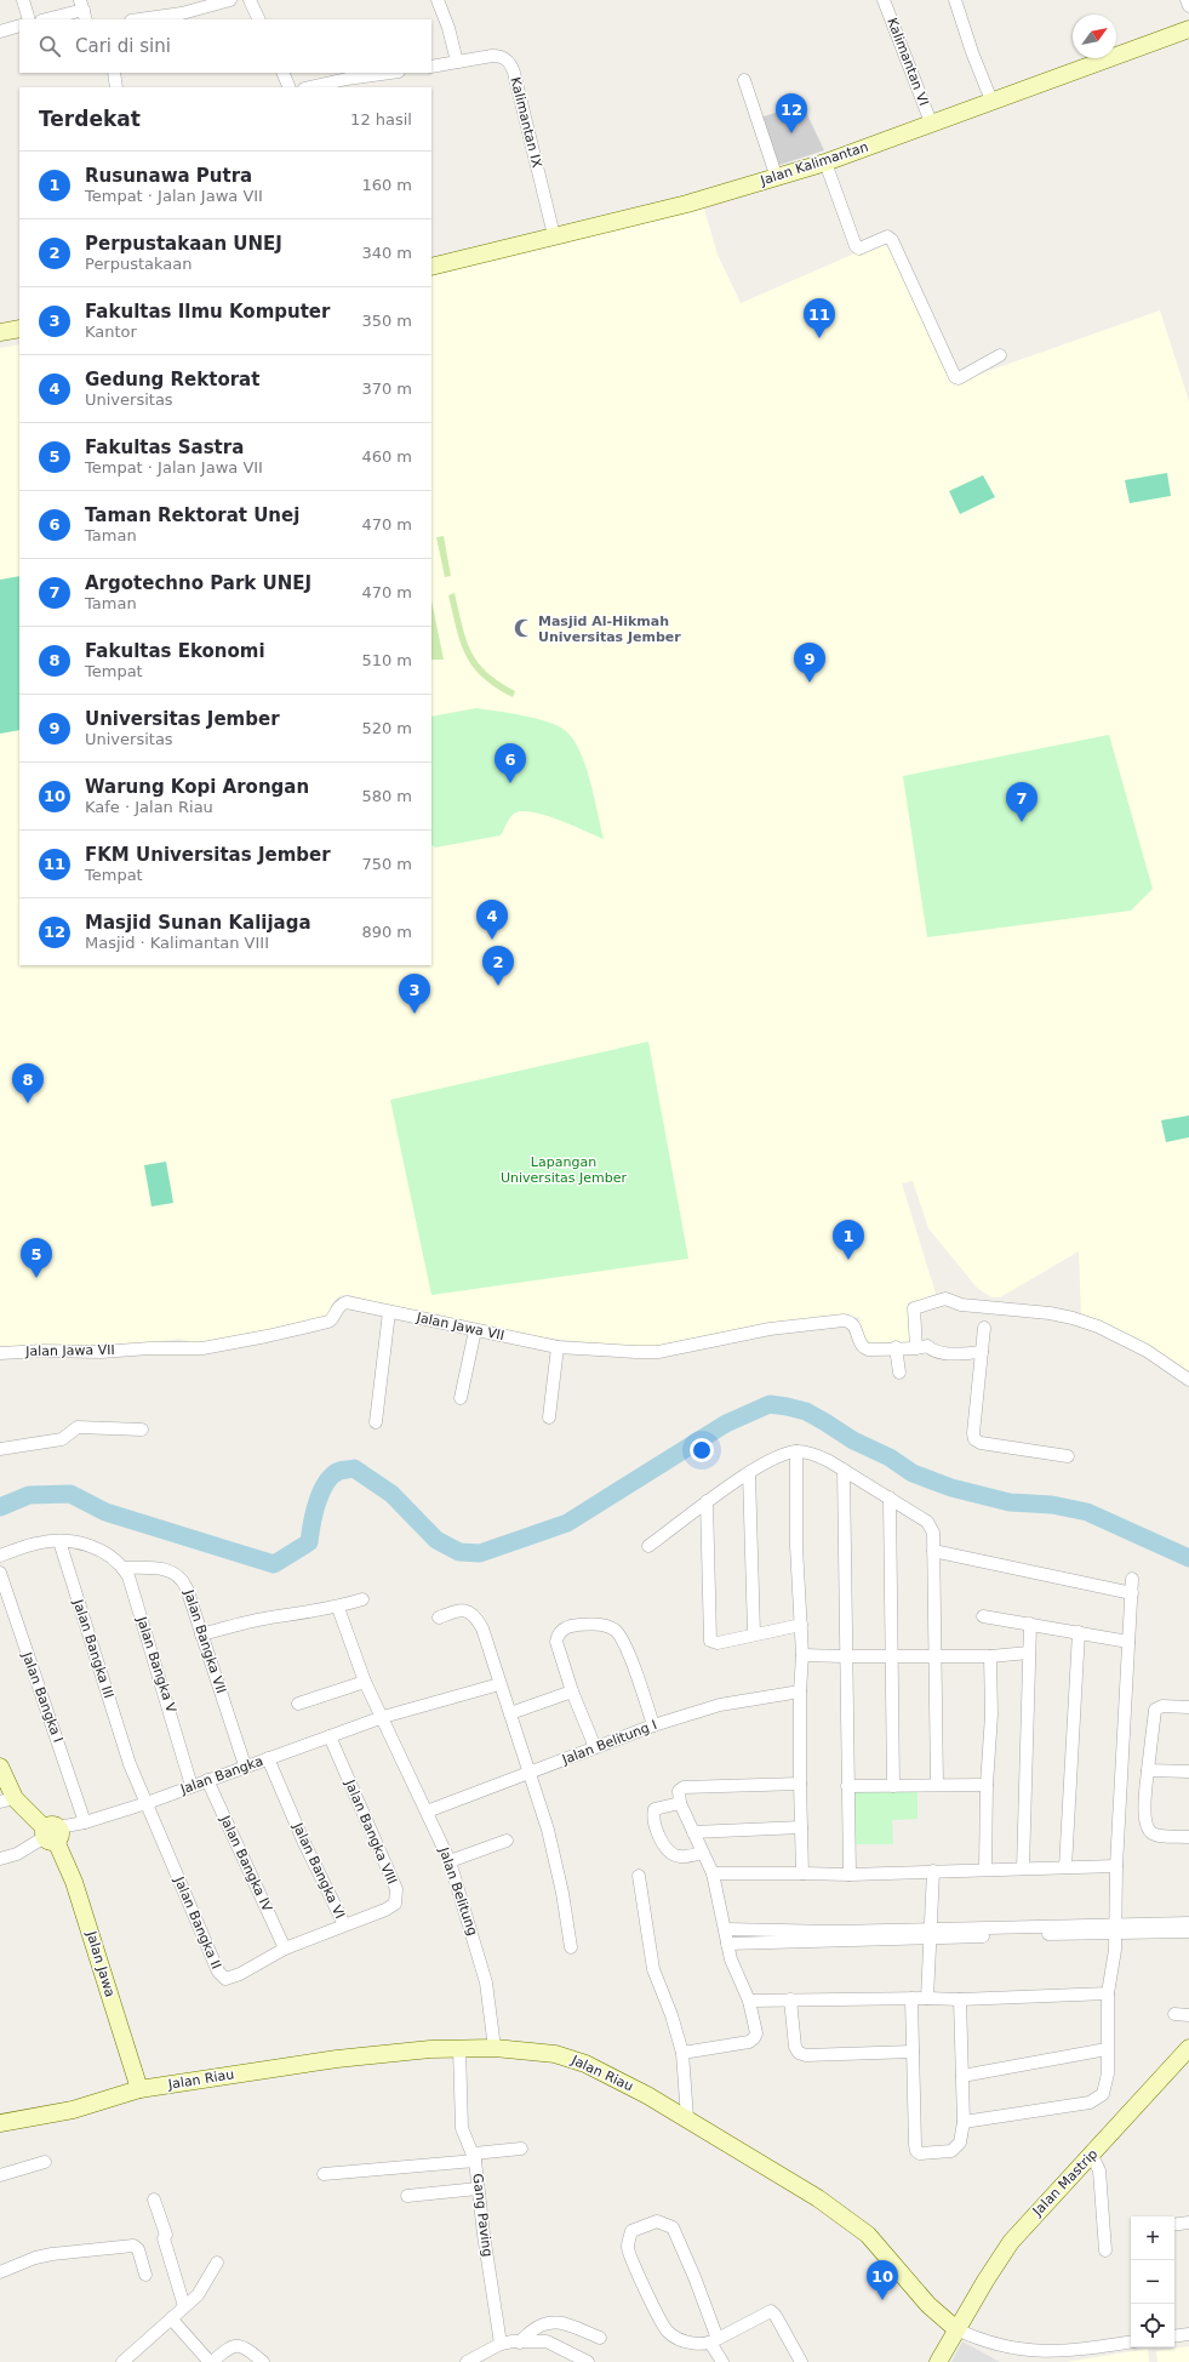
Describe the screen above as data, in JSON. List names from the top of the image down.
{
  "streets": {
    "main road": [
      "Jalan Kalimantan",
      "Jalan Jawa",
      "Jalan Riau",
      "Jalan Mastrip"
    ],
    "street": [
      "Kalimantan VI",
      "Kalimantan IX",
      "Jalan Jawa VII",
      "Jalan Bangka VII",
      "Jalan Bangka III",
      "Jalan Bangka V",
      "Jalan Bangka I",
      "Jalan Belitung I",
      "Jalan Bangka",
      "Jalan Bangka VIII",
      "Jalan Bangka IV",
      "Jalan Bangka VI",
      "Jalan Belitung",
      "Jalan Bangka II",
      "Gang Paving"
    ]
  },
  "crossings": [
    ["Kalimantan VI", "Jalan Kalimantan"],
    ["Kalimantan IX", "Jalan Kalimantan"],
    ["Jalan Bangka VII", "Jalan Bangka V"],
    ["Jalan Bangka VII", "Jalan Bangka"],
    ["Jalan Bangka III", "Jalan Bangka V"],
    ["Jalan Bangka III", "Jalan Bangka"],
    ["Jalan Bangka III", "Jalan Bangka II"],
    ["Jalan Bangka V", "Jalan Bangka"],
    ["Jalan Bangka I", "Jalan Bangka"],
    ["Jalan Belitung I", "Jalan Belitung"],
    ["Jalan Bangka", "Jalan Bangka VIII"],
    ["Jalan Bangka", "Jalan Bangka IV"],
    ["Jalan Bangka", "Jalan Bangka VI"],
    ["Jalan Bangka", "Jalan Belitung"],
    ["Jalan Bangka", "Jalan Bangka II"],
    ["Jalan Bangka", "Jalan Jawa"],
    ["Jalan Bangka VIII", "Jalan Bangka VI"],
    ["Jalan Bangka IV", "Jalan Bangka VI"],
    ["Jalan Bangka IV", "Jalan Bangka II"],
    ["Jalan Bangka VI", "Jalan Bangka II"],
    ["Jalan Belitung", "Jalan Riau"],
    ["Jalan Jawa", "Jalan Riau"],
    ["Jalan Riau", "Jalan Mastrip"],
    ["Jalan Riau", "Gang Paving"]
  ],
  "parks": ["Lapangan Universitas Jember"],
  "places": {
    "mosque": ["Masjid Al-Hikmah Universitas Jember"]
  },
  "north": "top right",
  "page": {
    "search": "Cari di sini",
    "heading": ["Terdekat", "12 hasil"],
    "pins": [
      "12",
      "11",
      "9",
      "6",
      "7",
      "4",
      "2",
      "3",
      "8",
      "1",
      "5",
      "10"
    ],
    "list": [
      {
        "mark": "1",
        "name": "Rusunawa Putra",
        "note": "Tempat · Jalan Jawa VII",
        "value": "160 m"
      },
      {
        "mark": "2",
        "name": "Perpustakaan UNEJ",
        "note": "Perpustakaan",
        "value": "340 m"
      },
      {
        "mark": "3",
        "name": "Fakultas Ilmu Komputer",
        "note": "Kantor",
        "value": "350 m"
      },
      {
        "mark": "4",
        "name": "Gedung Rektorat",
        "note": "Universitas",
        "value": "370 m"
      },
      {
        "mark": "5",
        "name": "Fakultas Sastra",
        "note": "Tempat · Jalan Jawa VII",
        "value": "460 m"
      },
      {
        "mark": "6",
        "name": "Taman Rektorat Unej",
        "note": "Taman",
        "value": "470 m"
      },
      {
        "mark": "7",
        "name": "Argotechno Park UNEJ",
        "note": "Taman",
        "value": "470 m"
      },
      {
        "mark": "8",
        "name": "Fakultas Ekonomi",
        "note": "Tempat",
        "value": "510 m"
      },
      {
        "mark": "9",
        "name": "Universitas Jember",
        "note": "Universitas",
        "value": "520 m"
      },
      {
        "mark": "10",
        "name": "Warung Kopi Arongan",
        "note": "Kafe · Jalan Riau",
        "value": "580 m"
      },
      {
        "mark": "11",
        "name": "FKM Universitas Jember",
        "note": "Tempat",
        "value": "750 m"
      },
      {
        "mark": "12",
        "name": "Masjid Sunan Kalijaga",
        "note": "Masjid · Kalimantan VIII",
        "value": "890 m"
      }
    ],
    "map_buttons": ["+", "−"]
  }
}
